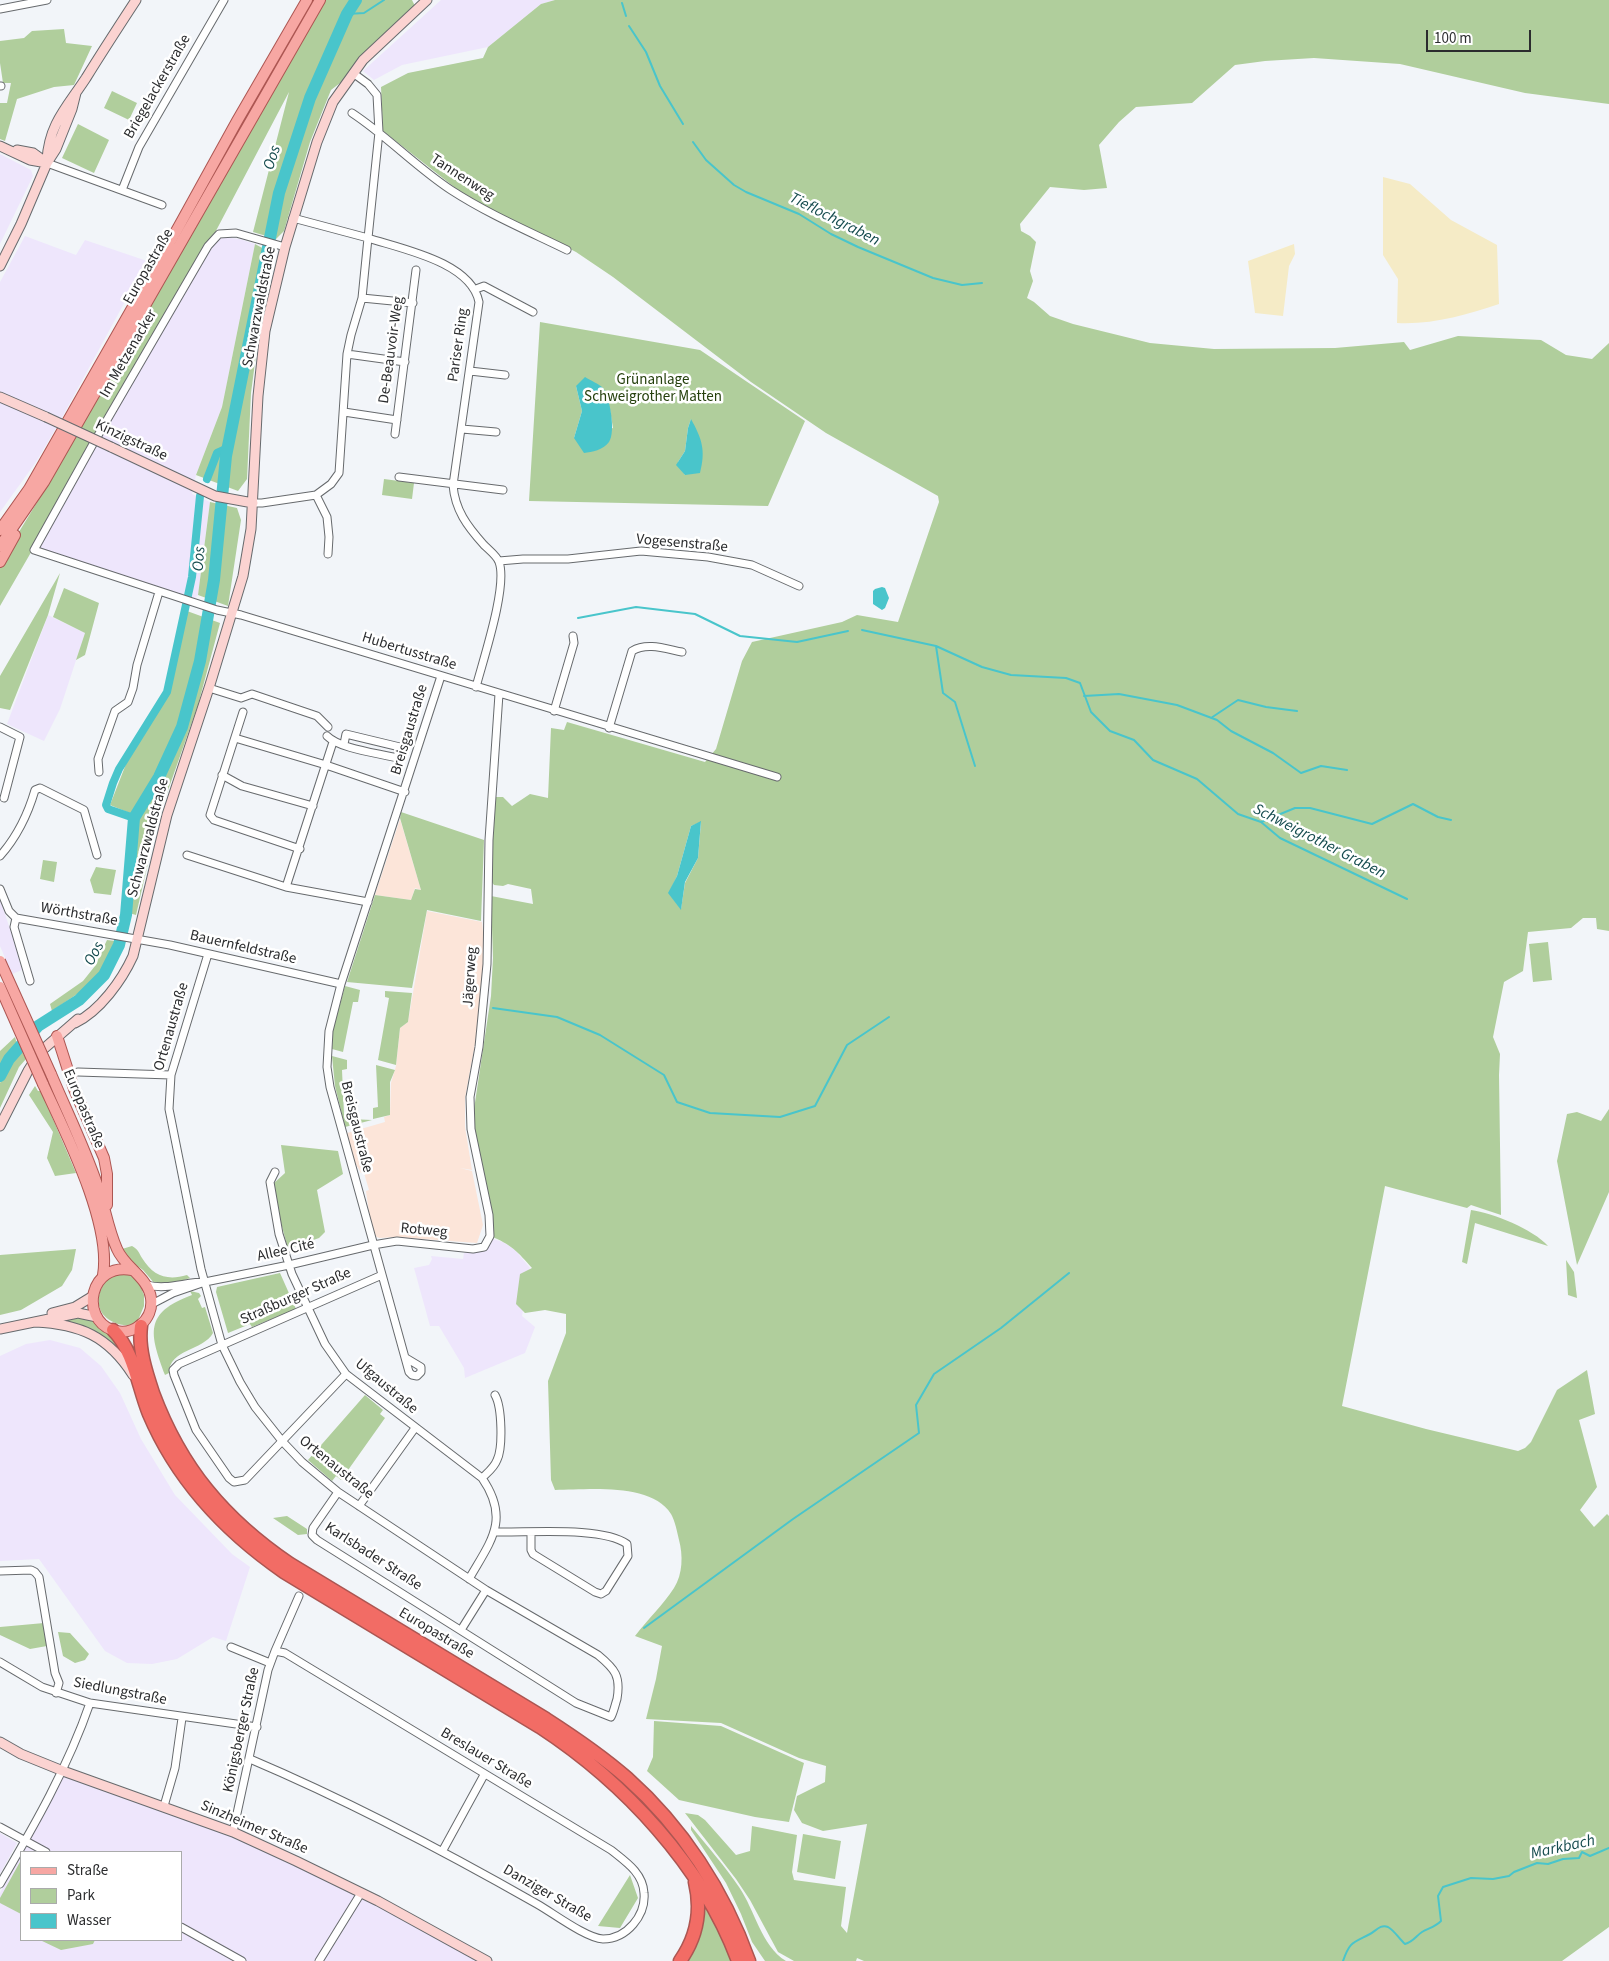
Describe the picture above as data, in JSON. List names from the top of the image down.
{
  "streets": {
    "highway": ["Europastraße"],
    "street": [
      "Briegelackerstraße",
      "Tannenweg",
      "Schwarzwaldstraße",
      "Pariser Ring",
      "De-Beauvoir-Weg",
      "Im Metzenacker",
      "Kinzigstraße",
      "Vogesenstraße",
      "Hubertusstraße",
      "Breisgaustraße",
      "Wörthstraße",
      "Bauernfeldstraße",
      "Jägerweg",
      "Ortenaustraße",
      "Rotweg",
      "Allee Cité",
      "Straßburger Straße",
      "Ufgaustraße",
      "Karlsbader Straße",
      "Siedlungstraße",
      "Königsberger Straße",
      "Breslauer Straße",
      "Sinzheimer Straße",
      "Danziger Straße"
    ]
  },
  "crossings": [
    ["Europastraße", "Allee Cité"],
    ["Schwarzwaldstraße", "Pariser Ring"],
    ["Schwarzwaldstraße", "Im Metzenacker"],
    ["Schwarzwaldstraße", "Kinzigstraße"],
    ["Schwarzwaldstraße", "Hubertusstraße"],
    ["Schwarzwaldstraße", "Wörthstraße"],
    ["Schwarzwaldstraße", "Bauernfeldstraße"],
    ["Pariser Ring", "Vogesenstraße"],
    ["Im Metzenacker", "Hubertusstraße"],
    ["Hubertusstraße", "Breisgaustraße"],
    ["Hubertusstraße", "Jägerweg"],
    ["Breisgaustraße", "Bauernfeldstraße"],
    ["Breisgaustraße", "Rotweg"],
    ["Breisgaustraße", "Allee Cité"],
    ["Breisgaustraße", "Straßburger Straße"],
    ["Wörthstraße", "Bauernfeldstraße"],
    ["Bauernfeldstraße", "Ortenaustraße"],
    ["Jägerweg", "Rotweg"],
    ["Ortenaustraße", "Allee Cité"],
    ["Ortenaustraße", "Straßburger Straße"],
    ["Ortenaustraße", "Karlsbader Straße"],
    ["Rotweg", "Allee Cité"],
    ["Allee Cité", "Ufgaustraße"],
    ["Straßburger Straße", "Ufgaustraße"],
    ["Siedlungstraße", "Königsberger Straße"],
    ["Siedlungstraße", "Sinzheimer Straße"],
    ["Königsberger Straße", "Breslauer Straße"],
    ["Königsberger Straße", "Sinzheimer Straße"],
    ["Königsberger Straße", "Danziger Straße"],
    ["Breslauer Straße", "Danziger Straße"]
  ],
  "water": [
    "Oos",
    "Tieflochgraben",
    "Schweigrother Graben",
    "Markbach"
  ],
  "parks": ["Grünanlage Schweigrother Matten"],
  "legend": ["Straße", "Park", "Wasser"],
  "scale_bar": "100 m"
}
